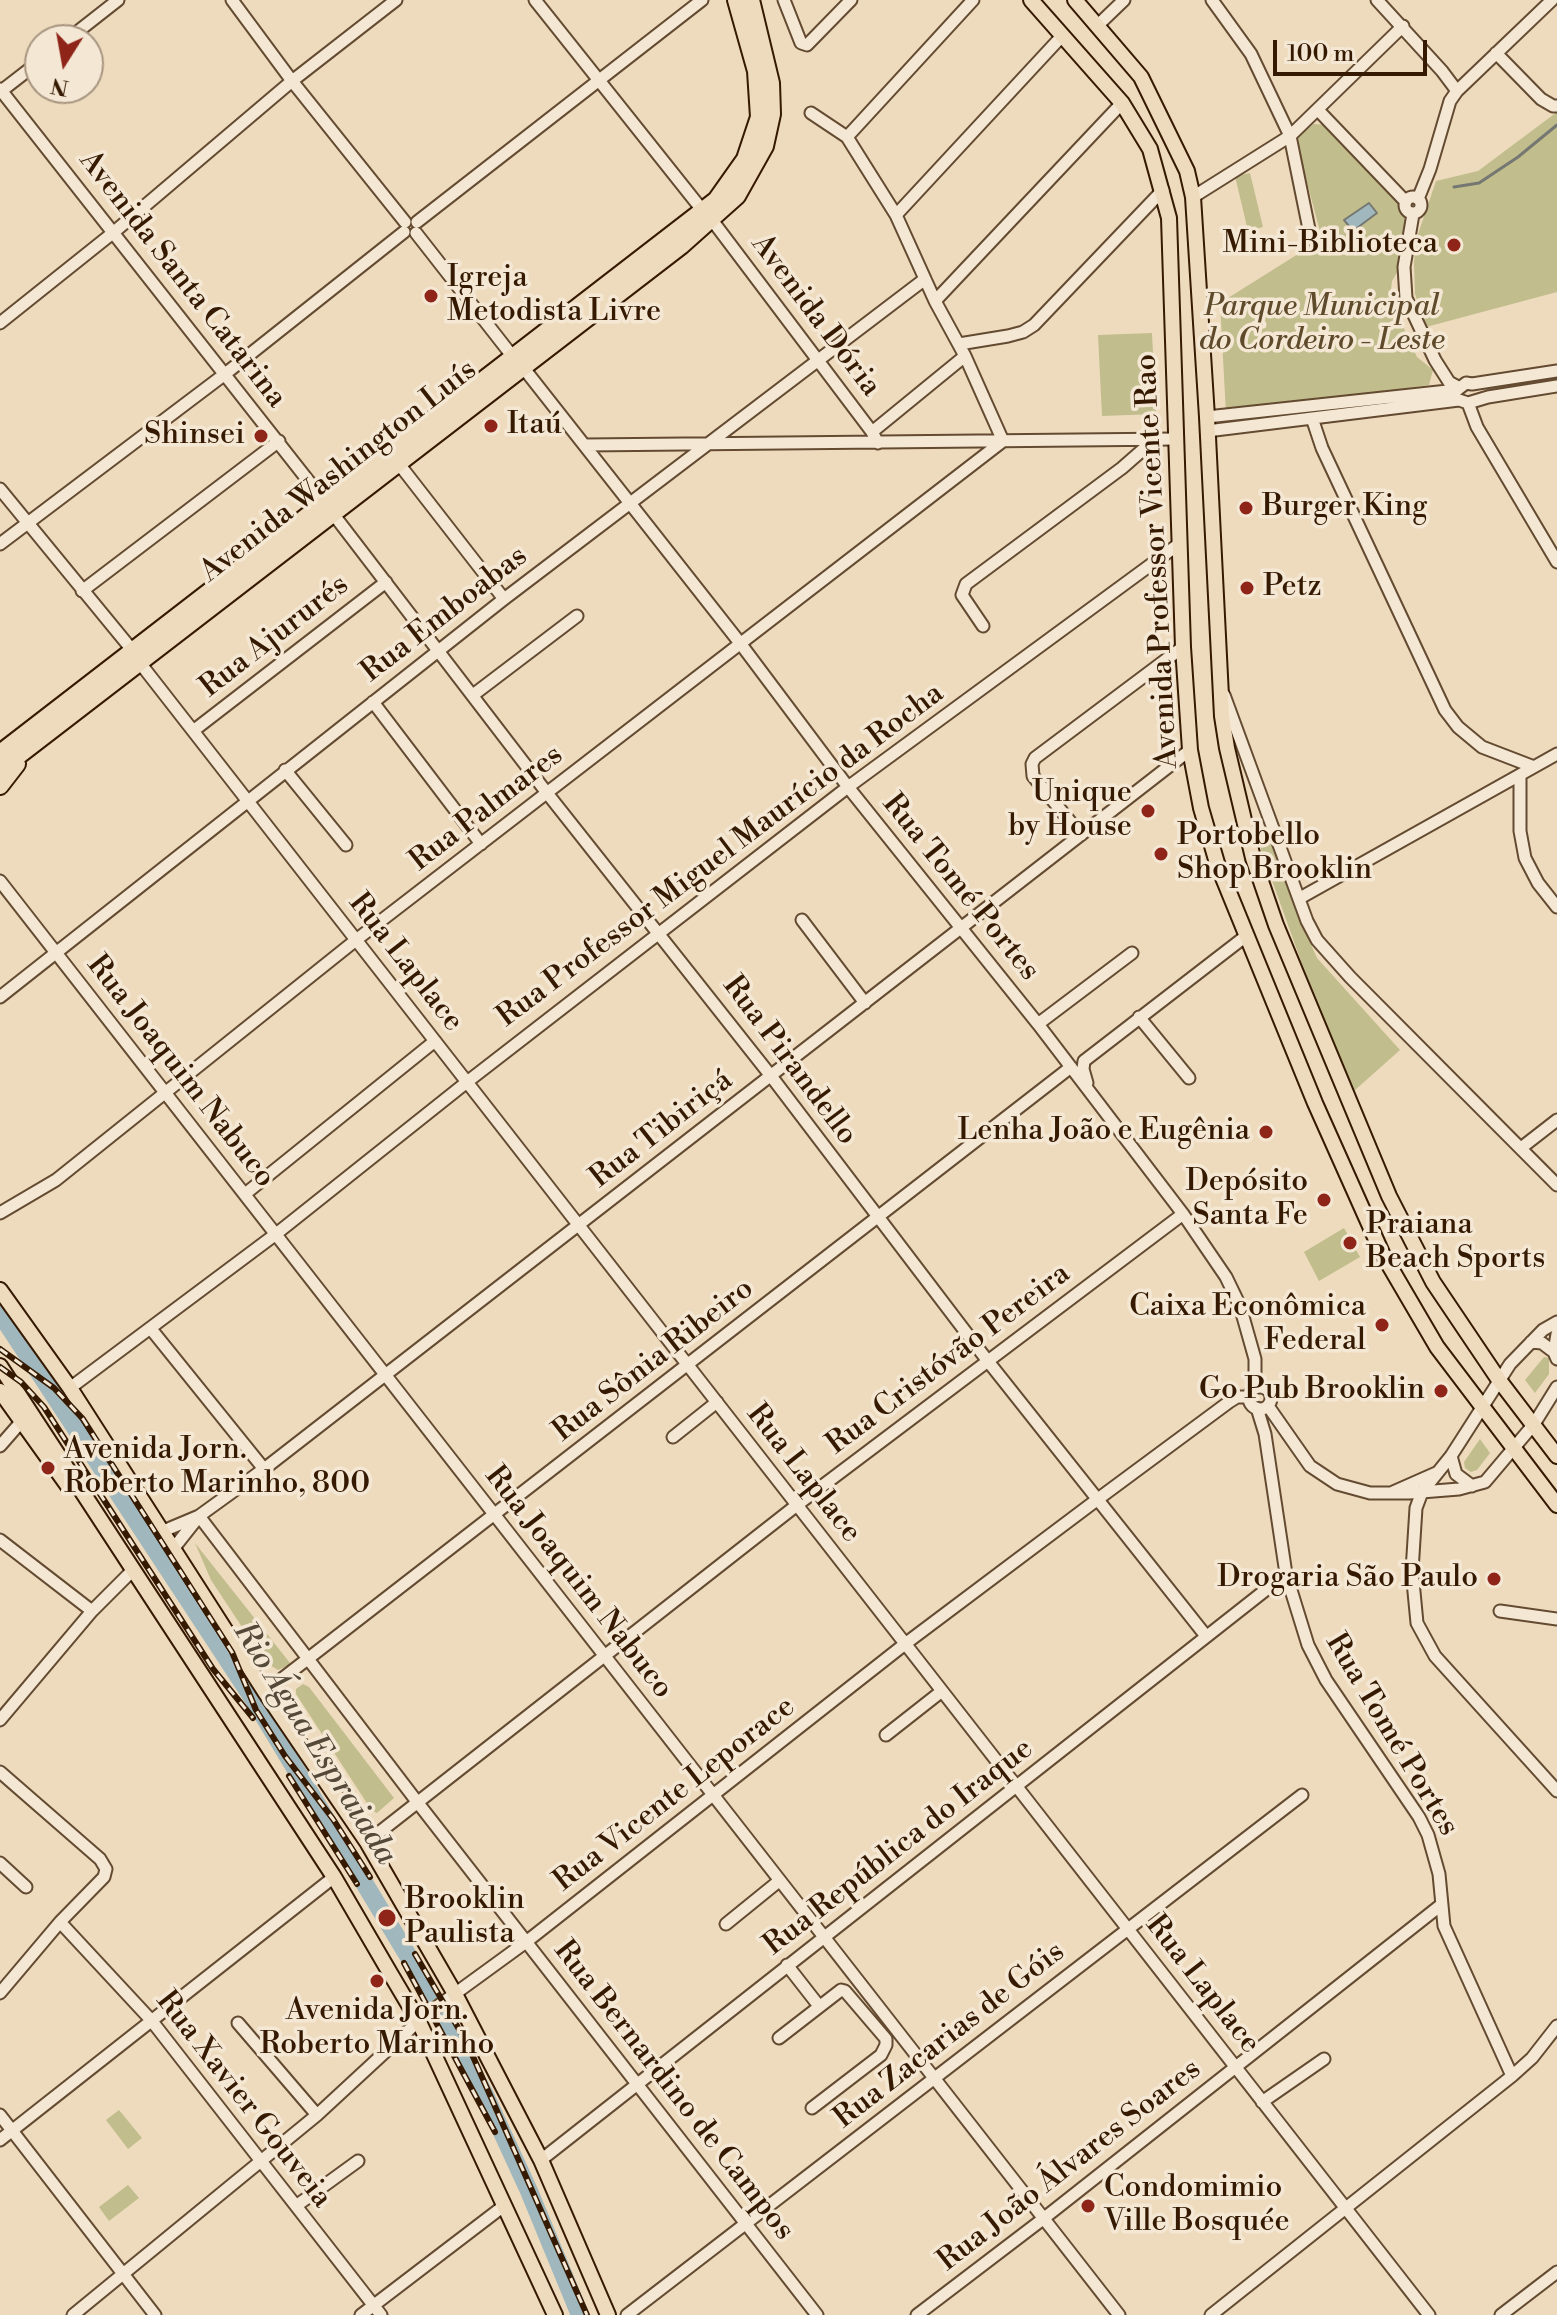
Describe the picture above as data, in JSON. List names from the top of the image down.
{
  "streets": {
    "highway": ["Avenida Washington Luís"],
    "main road": ["Avenida Professor Vicente Rao"],
    "street": [
      "Avenida Santa Catarina",
      "Avenida Dória",
      "Rua Emboabas",
      "Rua Ajururés",
      "Rua Palmares",
      "Rua Professor Miguel Maurício da Rocha",
      "Rua Tomé Portes",
      "Rua Laplace",
      "Rua Pirandello",
      "Rua Joaquim Nabuco",
      "Rua Tibiriçá",
      "Rua Cristóvão Pereira",
      "Rua Sônia Ribeiro",
      "Rua Vicente Leporace",
      "Rua República do Iraque",
      "Rua Zacarias de Góis",
      "Rua Bernardino de Campos",
      "Rua Xavier Gouveia",
      "Rua João Álvares Soares"
    ]
  },
  "crossings": [
    ["Avenida Santa Catarina", "Avenida Washington Luís"],
    ["Avenida Santa Catarina", "Rua Pirandello"],
    ["Avenida Dória", "Avenida Washington Luís"],
    ["Avenida Dória", "Rua Emboabas"],
    ["Avenida Washington Luís", "Rua Tomé Portes"],
    ["Avenida Washington Luís", "Rua Laplace"],
    ["Avenida Washington Luís", "Rua Pirandello"],
    ["Avenida Professor Vicente Rao", "Rua Professor Miguel Maurício da Rocha"],
    ["Avenida Professor Vicente Rao", "Rua Tibiriçá"],
    ["Rua Emboabas", "Rua Tomé Portes"],
    ["Rua Emboabas", "Rua Laplace"],
    ["Rua Emboabas", "Rua Pirandello"],
    ["Rua Emboabas", "Rua Joaquim Nabuco"],
    ["Rua Ajururés", "Rua Laplace"],
    ["Rua Ajururés", "Rua Pirandello"],
    ["Rua Palmares", "Rua Tomé Portes"],
    ["Rua Palmares", "Rua Laplace"],
    ["Rua Palmares", "Rua Pirandello"],
    ["Rua Palmares", "Rua Joaquim Nabuco"],
    ["Rua Professor Miguel Maurício da Rocha", "Rua Tomé Portes"],
    ["Rua Professor Miguel Maurício da Rocha", "Rua Laplace"],
    ["Rua Professor Miguel Maurício da Rocha", "Rua Pirandello"],
    ["Rua Professor Miguel Maurício da Rocha", "Rua Joaquim Nabuco"],
    ["Rua Tomé Portes", "Rua Tibiriçá"],
    ["Rua Tomé Portes", "Rua Cristóvão Pereira"],
    ["Rua Tomé Portes", "Rua Sônia Ribeiro"],
    ["Rua Tomé Portes", "Rua Vicente Leporace"],
    ["Rua Tomé Portes", "Rua República do Iraque"],
    ["Rua Tomé Portes", "Rua João Álvares Soares"],
    ["Rua Laplace", "Rua Tibiriçá"],
    ["Rua Laplace", "Rua Cristóvão Pereira"],
    ["Rua Laplace", "Rua Sônia Ribeiro"],
    ["Rua Laplace", "Rua Vicente Leporace"],
    ["Rua Laplace", "Rua República do Iraque"],
    ["Rua Laplace", "Rua Zacarias de Góis"],
    ["Rua Laplace", "Rua João Álvares Soares"],
    ["Rua Pirandello", "Rua Tibiriçá"],
    ["Rua Pirandello", "Rua Cristóvão Pereira"],
    ["Rua Pirandello", "Rua Sônia Ribeiro"],
    ["Rua Pirandello", "Rua Vicente Leporace"],
    ["Rua Pirandello", "Rua República do Iraque"],
    ["Rua Joaquim Nabuco", "Rua Tibiriçá"],
    ["Rua Joaquim Nabuco", "Rua Cristóvão Pereira"],
    ["Rua Joaquim Nabuco", "Rua Sônia Ribeiro"],
    ["Rua Joaquim Nabuco", "Rua Vicente Leporace"],
    ["Rua Joaquim Nabuco", "Rua República do Iraque"],
    ["Rua Joaquim Nabuco", "Rua Zacarias de Góis"],
    ["Rua Joaquim Nabuco", "Rua João Álvares Soares"],
    ["Rua Tibiriçá", "Rua Bernardino de Campos"],
    ["Rua Cristóvão Pereira", "Rua Bernardino de Campos"],
    ["Rua Sônia Ribeiro", "Rua Bernardino de Campos"],
    ["Rua Vicente Leporace", "Rua Bernardino de Campos"],
    ["Rua Vicente Leporace", "Rua Xavier Gouveia"],
    ["Rua República do Iraque", "Rua Bernardino de Campos"],
    ["Rua Zacarias de Góis", "Rua Bernardino de Campos"]
  ],
  "water": ["Rio Água Espraiada"],
  "parks": ["Parque Municipal do Cordeiro - Leste"],
  "places": [
    "Mini-Biblioteca",
    "Igreja Metodista Livre",
    "Itaú",
    "Shinsei",
    "Burger King",
    "Petz",
    "Unique by House",
    "Portobello Shop Brooklin",
    "Lenha João e Eugênia",
    "Depósito Santa Fe",
    "Praiana Beach Sports",
    "Caixa Econômica Federal",
    "Go Pub Brooklin",
    "Avenida Jorn. Roberto Marinho, 800",
    "Drogaria São Paulo",
    "Brooklin Paulista",
    "Avenida Jorn. Roberto Marinho",
    "Condomimio Ville Bosquée"
  ],
  "scale_bar": "100 m",
  "north": "bottom"
}
